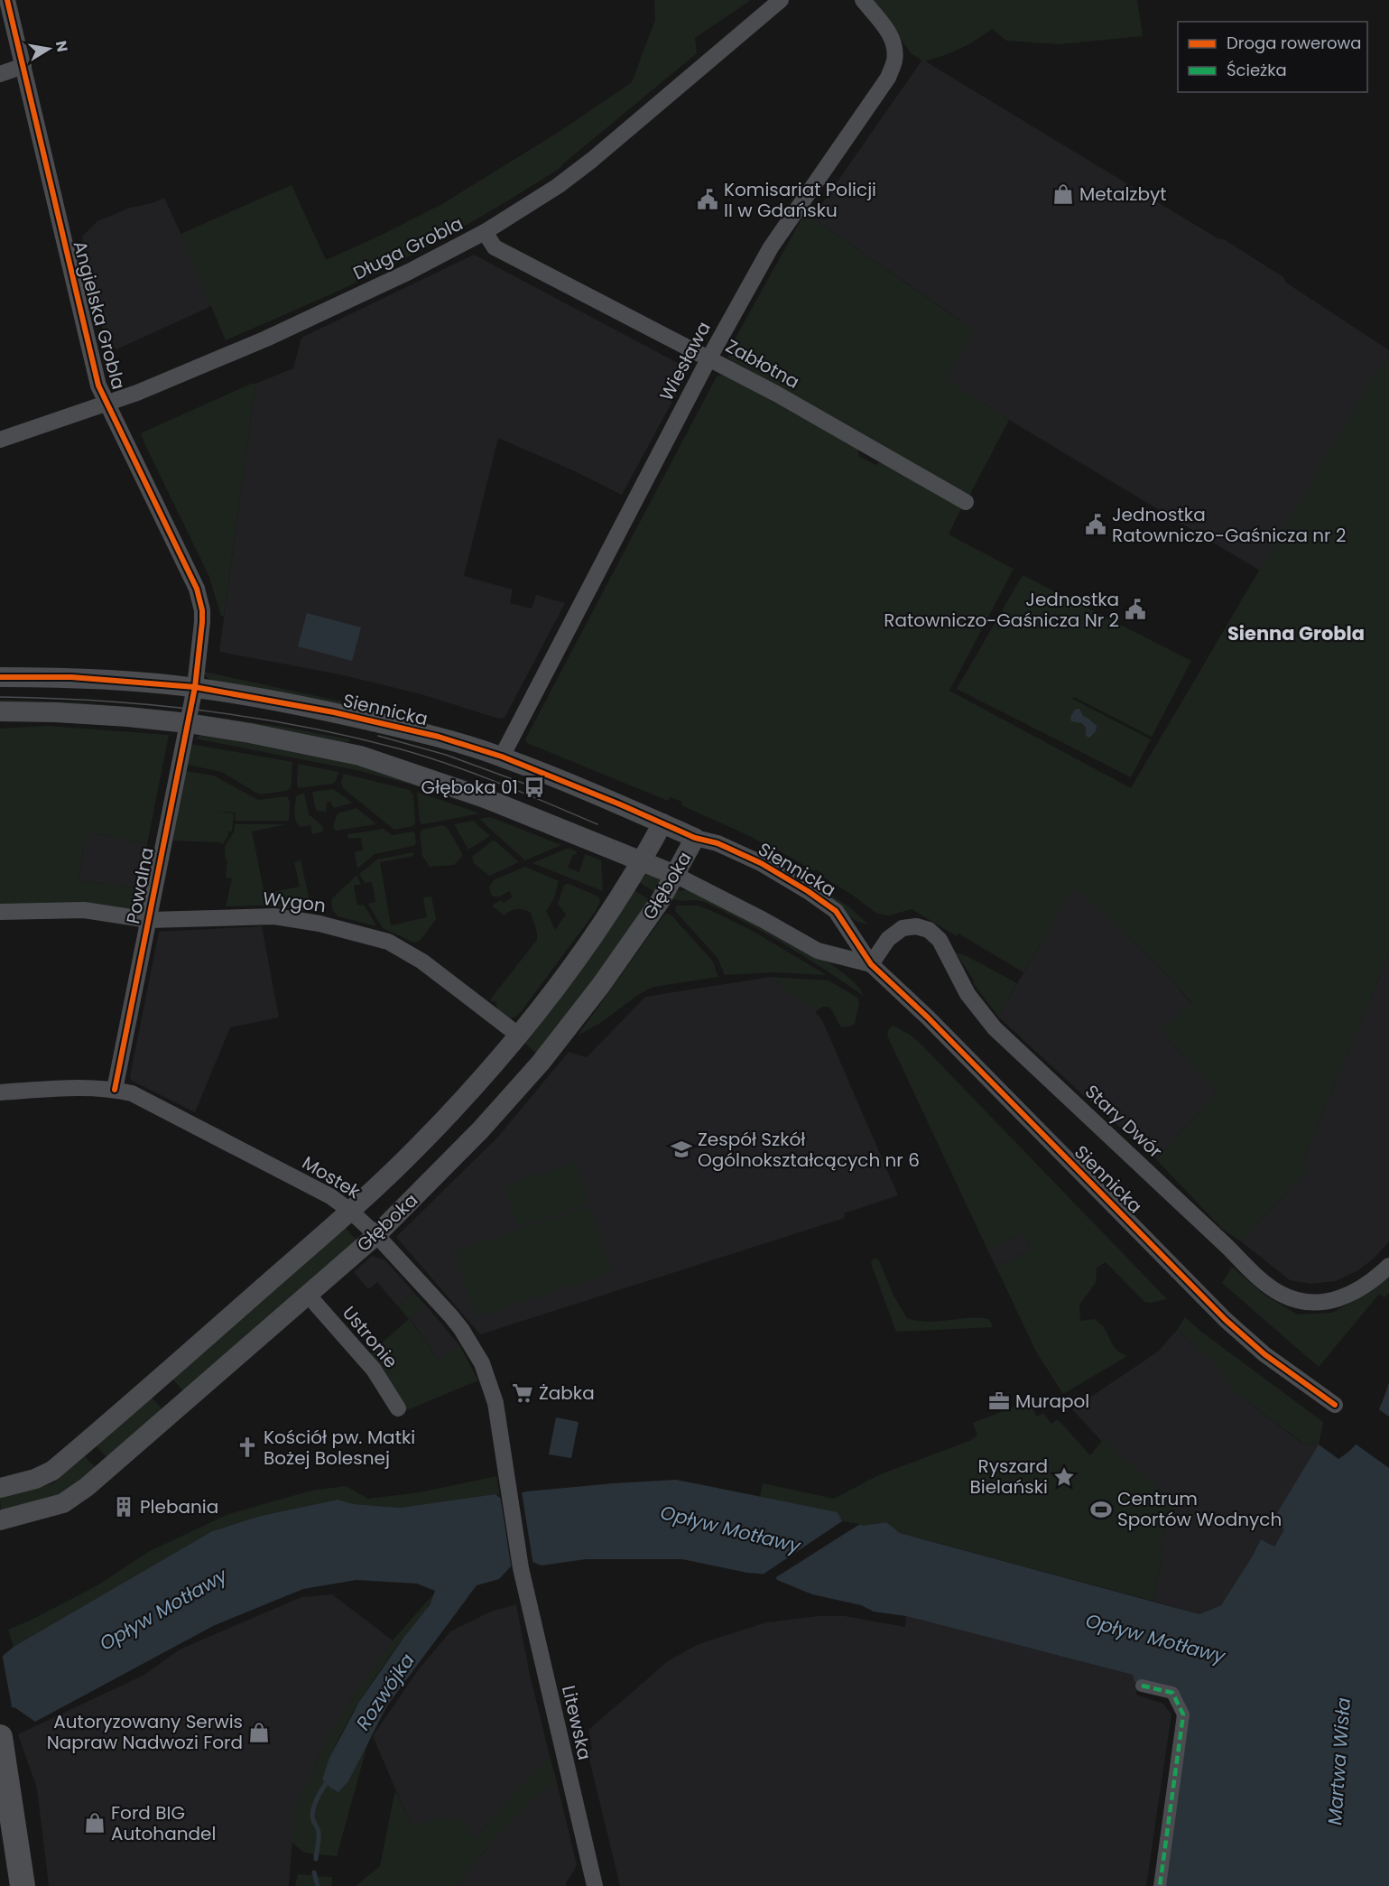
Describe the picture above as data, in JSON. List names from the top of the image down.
{
  "streets": {
    "street": [
      "Długa Grobla",
      "Angielska Grobla",
      "Wiesława",
      "Zabłotna",
      "Siennicka",
      "Powalna",
      "Głęboka",
      "Wygon",
      "Stary Dwór",
      "Mostek",
      "Ustronie",
      "Litewska"
    ]
  },
  "crossings": [
    ["Długa Grobla", "Angielska Grobla"],
    ["Długa Grobla", "Zabłotna"],
    ["Angielska Grobla", "Siennicka"],
    ["Angielska Grobla", "Powalna"],
    ["Wiesława", "Zabłotna"],
    ["Wiesława", "Siennicka"],
    ["Siennicka", "Powalna"],
    ["Siennicka", "Głęboka"],
    ["Siennicka", "Stary Dwór"],
    ["Powalna", "Wygon"],
    ["Powalna", "Mostek"],
    ["Głęboka", "Wygon"],
    ["Głęboka", "Mostek"],
    ["Głęboka", "Ustronie"],
    ["Mostek", "Litewska"]
  ],
  "districts": ["Sienna Grobla"],
  "water": ["Opływ Motławy", "Rozwójka", "Martwa Wisła"],
  "places": {
    "shop": ["Metalzbyt", "Autoryzowany Serwis Napraw Nadwozi Ford", "Ford BIG Autohandel"],
    "public building": ["Komisariat Policji II w Gdańsku", "Jednostka Ratowniczo-Gaśnicza nr 2", "Jednostka Ratowniczo-Gaśnicza Nr 2"],
    "bus stop": ["Głęboka 01"],
    "school or university": ["Zespół Szkół Ogólnokształcących nr 6"],
    "supermarket": ["Żabka"],
    "office": ["Murapol"],
    "church": ["Kościół pw. Matki Bożej Bolesnej"],
    "place": ["Ryszard Bielański"],
    "building": ["Plebania"],
    "sports": ["Centrum Sportów Wodnych"]
  },
  "legend": ["Droga rowerowa", "Ścieżka"],
  "north": "right"
}
